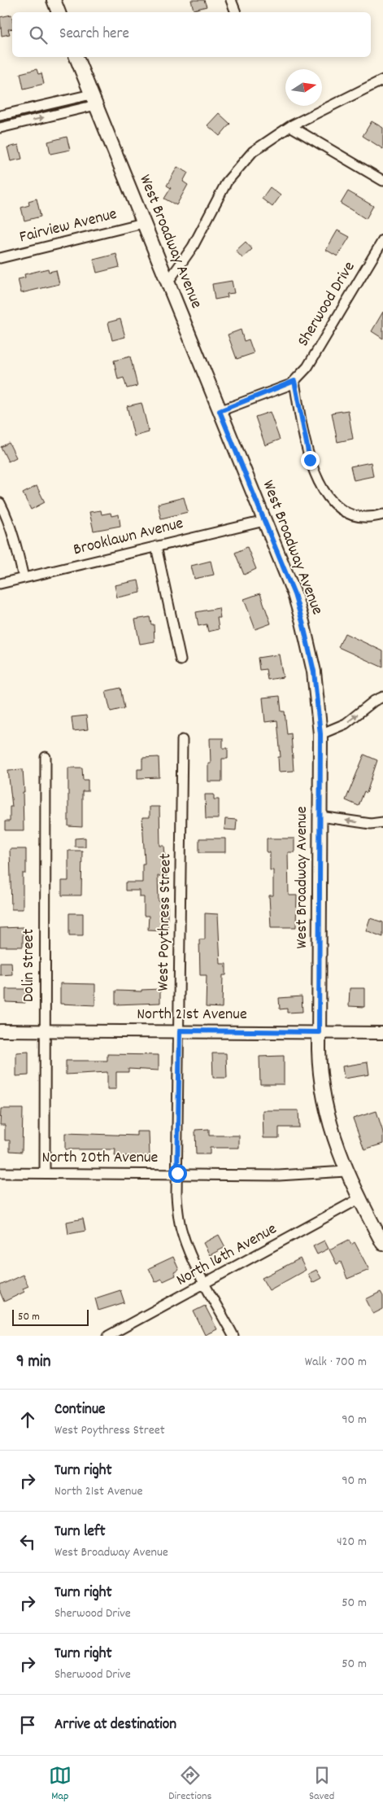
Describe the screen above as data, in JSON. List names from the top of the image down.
{
  "streets": {
    "main road": ["West Broadway Avenue"],
    "street": [
      "Fairview Avenue",
      "Sherwood Drive",
      "Brooklawn Avenue",
      "West Poythress Street",
      "Dolin Street",
      "North 21st Avenue",
      "North 20th Avenue",
      "North 16th Avenue"
    ]
  },
  "crossings": [
    ["Fairview Avenue", "West Broadway Avenue"],
    ["West Broadway Avenue", "Sherwood Drive"],
    ["West Broadway Avenue", "Brooklawn Avenue"],
    ["West Broadway Avenue", "North 21st Avenue"],
    ["West Broadway Avenue", "North 20th Avenue"],
    ["West Broadway Avenue", "North 16th Avenue"],
    ["West Poythress Street", "North 21st Avenue"],
    ["West Poythress Street", "North 20th Avenue"],
    ["West Poythress Street", "North 16th Avenue"],
    ["Dolin Street", "North 21st Avenue"],
    ["Dolin Street", "North 20th Avenue"]
  ],
  "scale_bar": "50 m",
  "north": "right",
  "page": {
    "search": "Search here",
    "scale": "50 m",
    "heading": ["9 min", "Walk · 700 m"],
    "list": [
      ["Continue", "West Poythress Street", "90 m"],
      ["Turn right", "North 21st Avenue", "90 m"],
      ["Turn left", "West Broadway Avenue", "420 m"],
      ["Turn right", "Sherwood Drive", "50 m"],
      ["Turn right", "Sherwood Drive", "50 m"],
      "Arrive at destination"
    ],
    "nav": ["Map", "Directions", "Saved"]
  }
}
